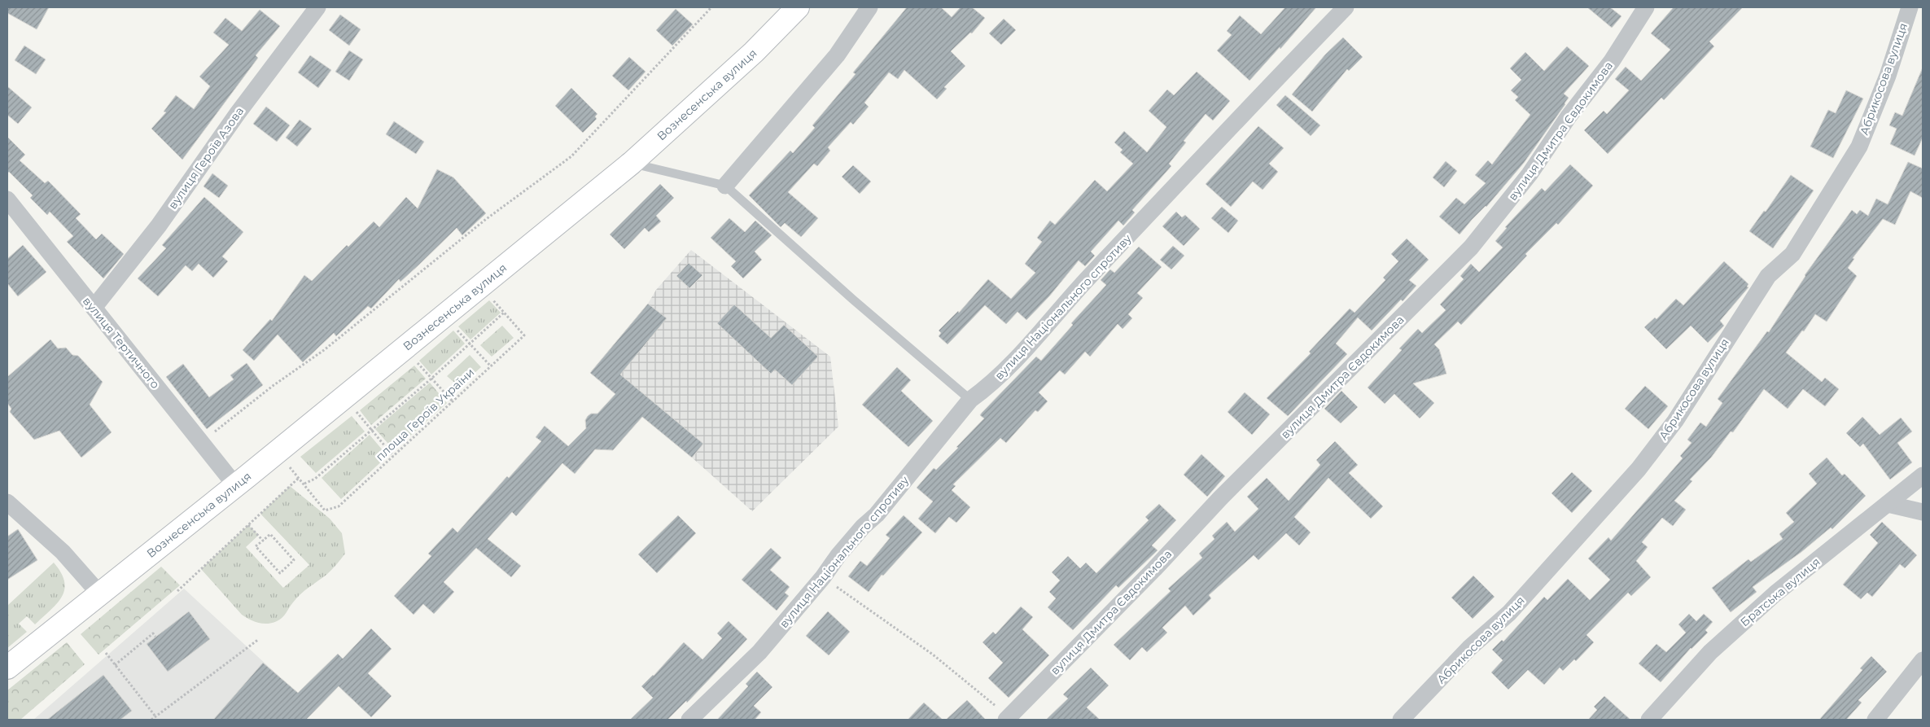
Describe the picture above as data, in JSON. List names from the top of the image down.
{
  "streets": {
    "main road": ["Вознесенська вулиця"],
    "street": [
      "Абрикосова вулиця",
      "вулиця Дмитра Євдокимова",
      "вулиця Героїв Азова",
      "вулиця Національного спротиву",
      "вулиця Тертичного",
      "Братська вулиця"
    ],
    "path": ["площа Героїв України"]
  },
  "crossings": [
    ["Вознесенська вулиця", "вулиця Тертичного"],
    ["вулиця Героїв Азова", "вулиця Тертичного"]
  ]
}
